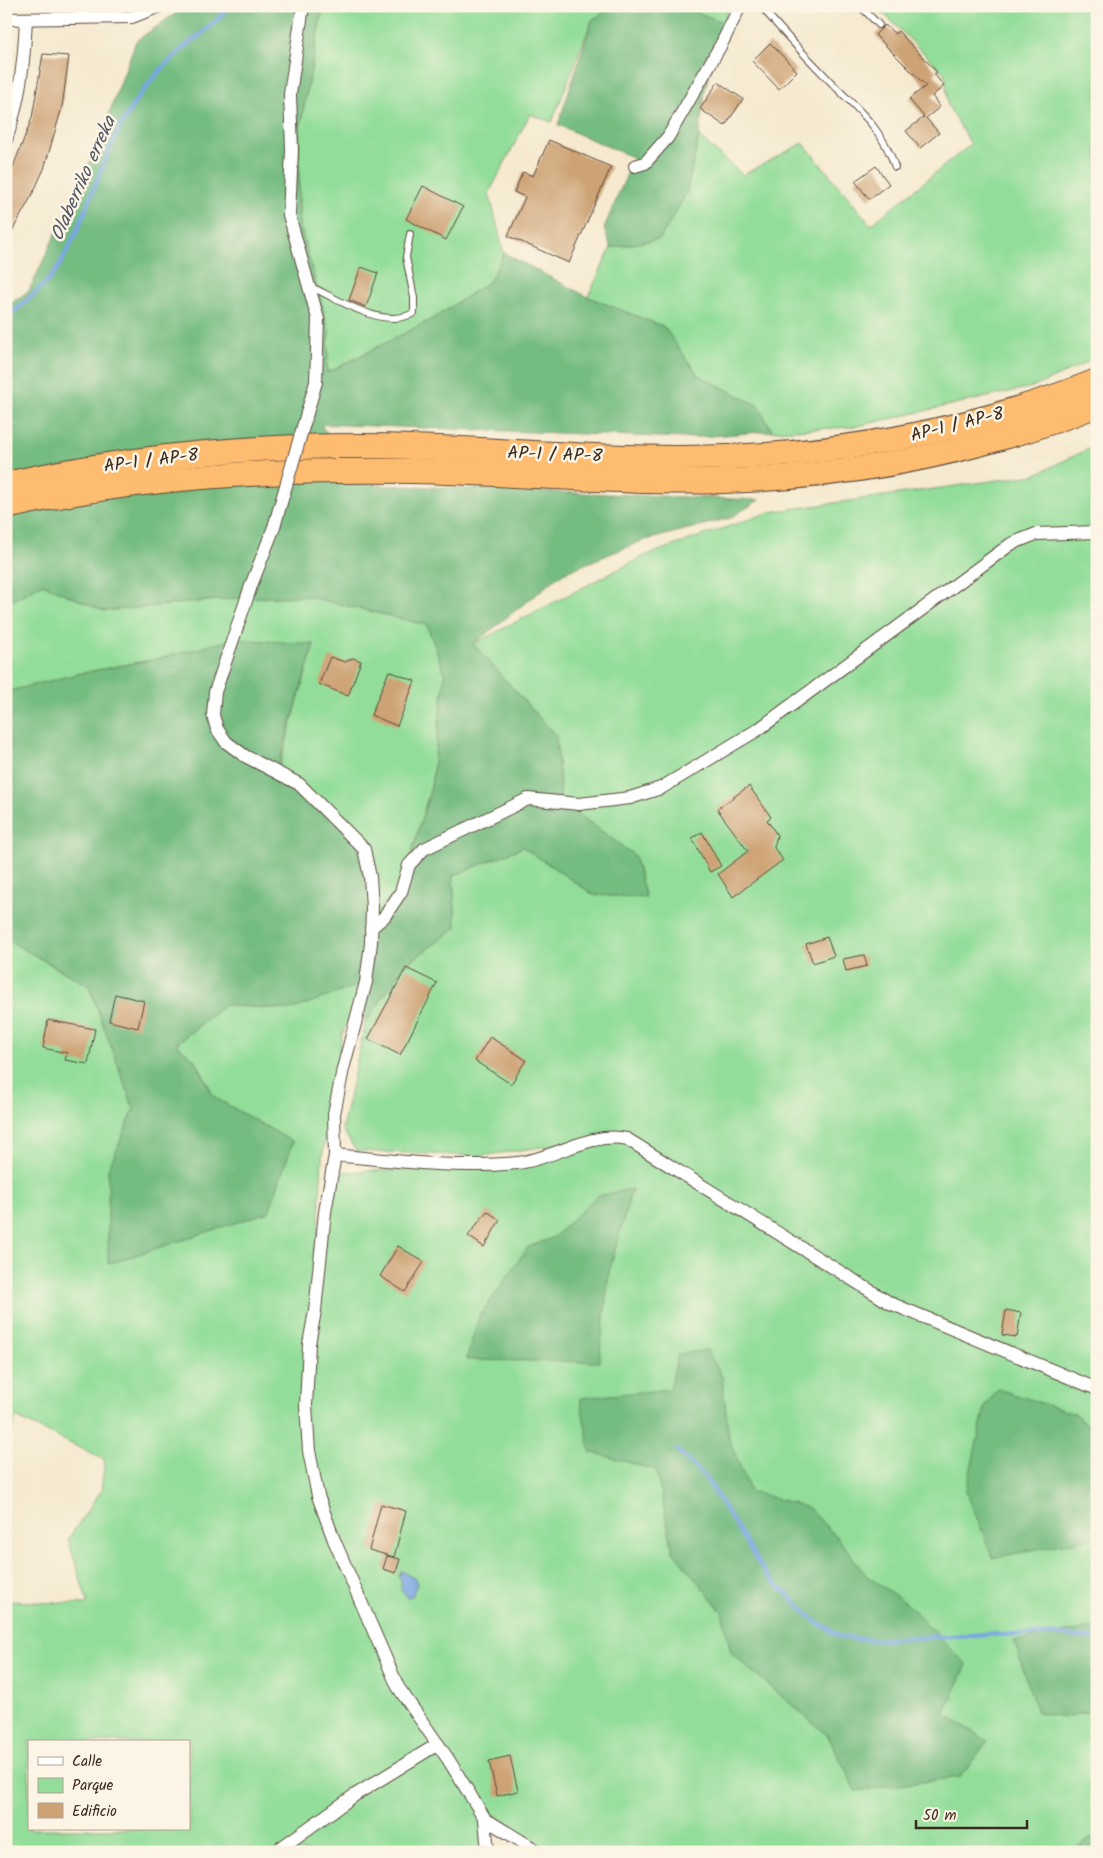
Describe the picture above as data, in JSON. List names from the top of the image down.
{
  "streets": {
    "highway": ["AP-1 / AP-8"]
  },
  "water": ["Olaberriko erreka"],
  "legend": ["Calle", "Parque", "Edificio"],
  "scale_bar": "50 m"
}
